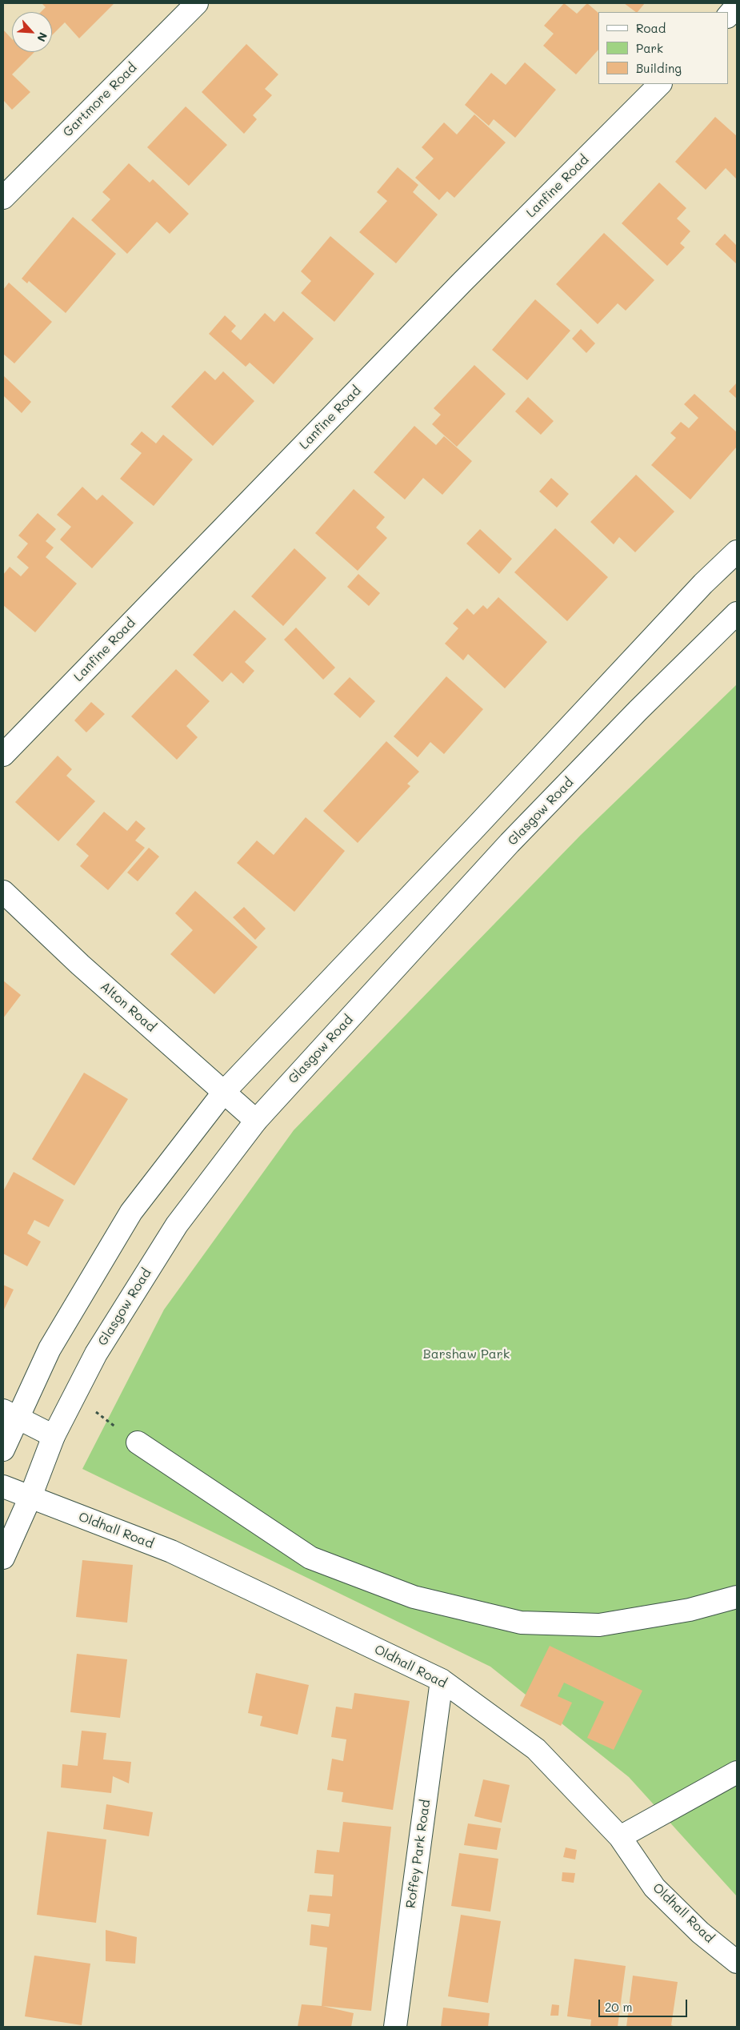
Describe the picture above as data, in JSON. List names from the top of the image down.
{
  "streets": {
    "street": [
      "Gartmore Road",
      "Lanfine Road",
      "Glasgow Road",
      "Alton Road",
      "Oldhall Road",
      "Roffey Park Road"
    ]
  },
  "crossings": [
    ["Glasgow Road", "Alton Road"],
    ["Glasgow Road", "Oldhall Road"],
    ["Oldhall Road", "Roffey Park Road"]
  ],
  "parks": ["Barshaw Park"],
  "legend": ["Road", "Park", "Building"],
  "scale_bar": "20 m",
  "north": "bottom right"
}
